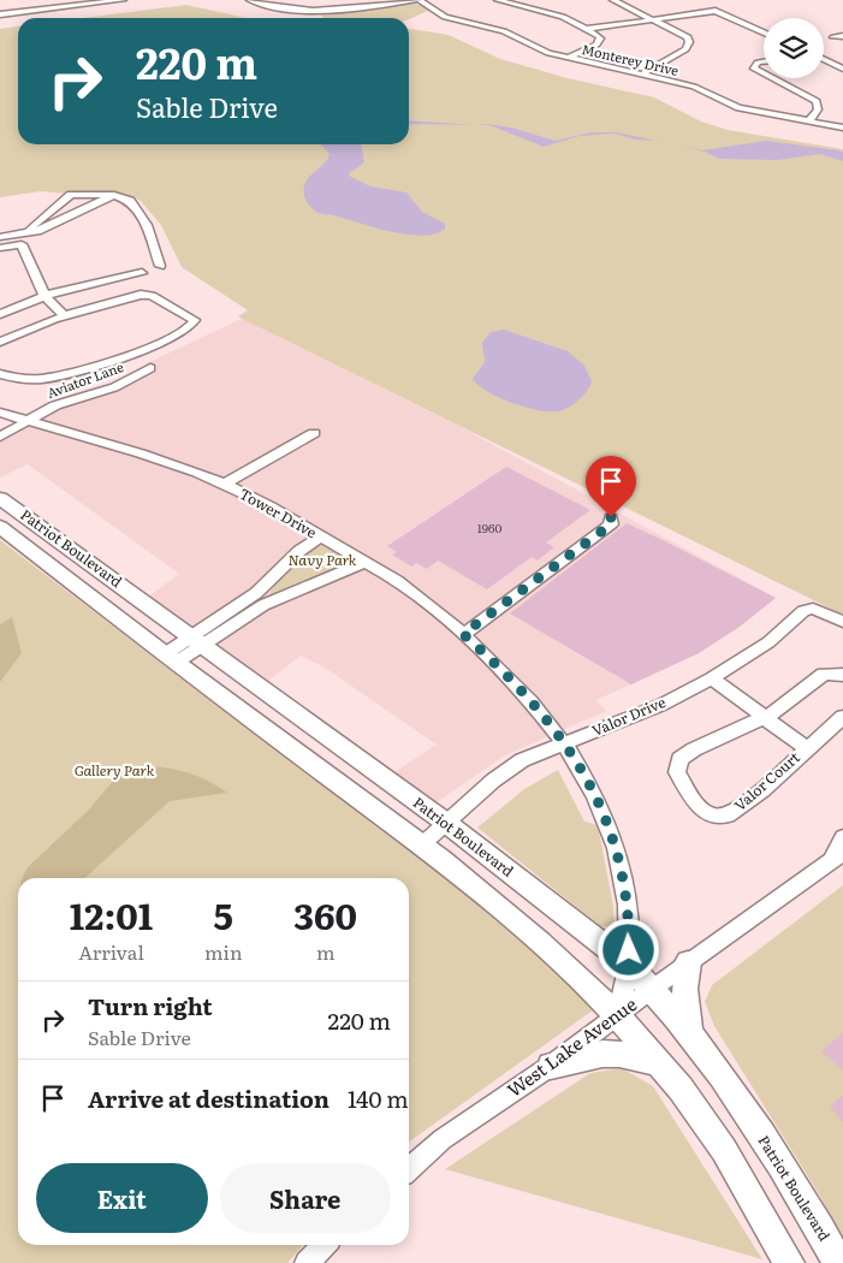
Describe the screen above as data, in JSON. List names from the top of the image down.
{
  "streets": {
    "main road": ["Patriot Boulevard"],
    "street": [
      "Monterey Drive",
      "Aviator Lane",
      "Tower Drive",
      "Valor Drive",
      "Valor Court",
      "West Lake Avenue"
    ]
  },
  "crossings": [
    ["Aviator Lane", "Tower Drive"],
    ["Tower Drive", "Patriot Boulevard"],
    ["Tower Drive", "Valor Drive"],
    ["Tower Drive", "West Lake Avenue"],
    ["Patriot Boulevard", "Valor Drive"],
    ["Patriot Boulevard", "West Lake Avenue"],
    ["Valor Drive", "Valor Court"]
  ],
  "parks": ["Navy Park", "Gallery Park"],
  "house_numbers": ["1960"],
  "page": {
    "turn": ["220 m", "Sable Drive"],
    "eta": [
      "12:01",
      "Arrival",
      "5",
      "min",
      "360",
      "m"
    ],
    "list": [
      {
        "name": "Turn right",
        "note": "Sable Drive",
        "value": "220 m"
      },
      {
        "name": "Arrive at destination",
        "value": "140 m"
      }
    ],
    "buttons": ["Exit", "Share"]
  }
}
